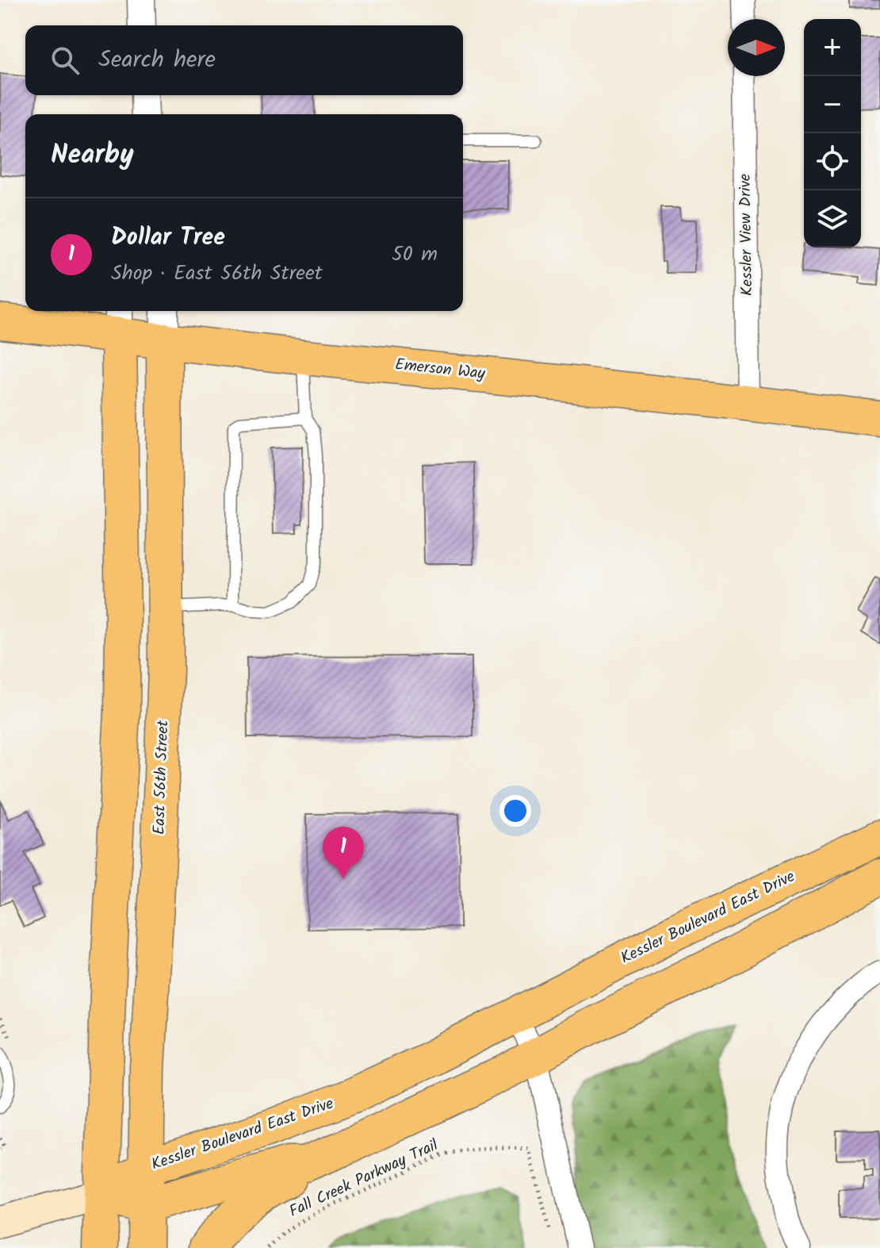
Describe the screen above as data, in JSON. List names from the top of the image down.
{
  "streets": {
    "main road": ["Emerson Way", "East 56th Street", "Kessler Boulevard East Drive"],
    "street": ["Kessler View Drive"],
    "path": ["Fall Creek Parkway Trail"]
  },
  "crossings": [
    ["Kessler View Drive", "Emerson Way"],
    ["Emerson Way", "East 56th Street"],
    ["East 56th Street", "Kessler Boulevard East Drive"]
  ],
  "north": "right",
  "page": {
    "map_buttons": ["+", "−"],
    "search": "Search here",
    "heading": "Nearby",
    "list": [
      {
        "mark": "1",
        "name": "Dollar Tree",
        "note": "Shop · East 56th Street",
        "value": "50 m"
      }
    ],
    "pins": "1"
  }
}
